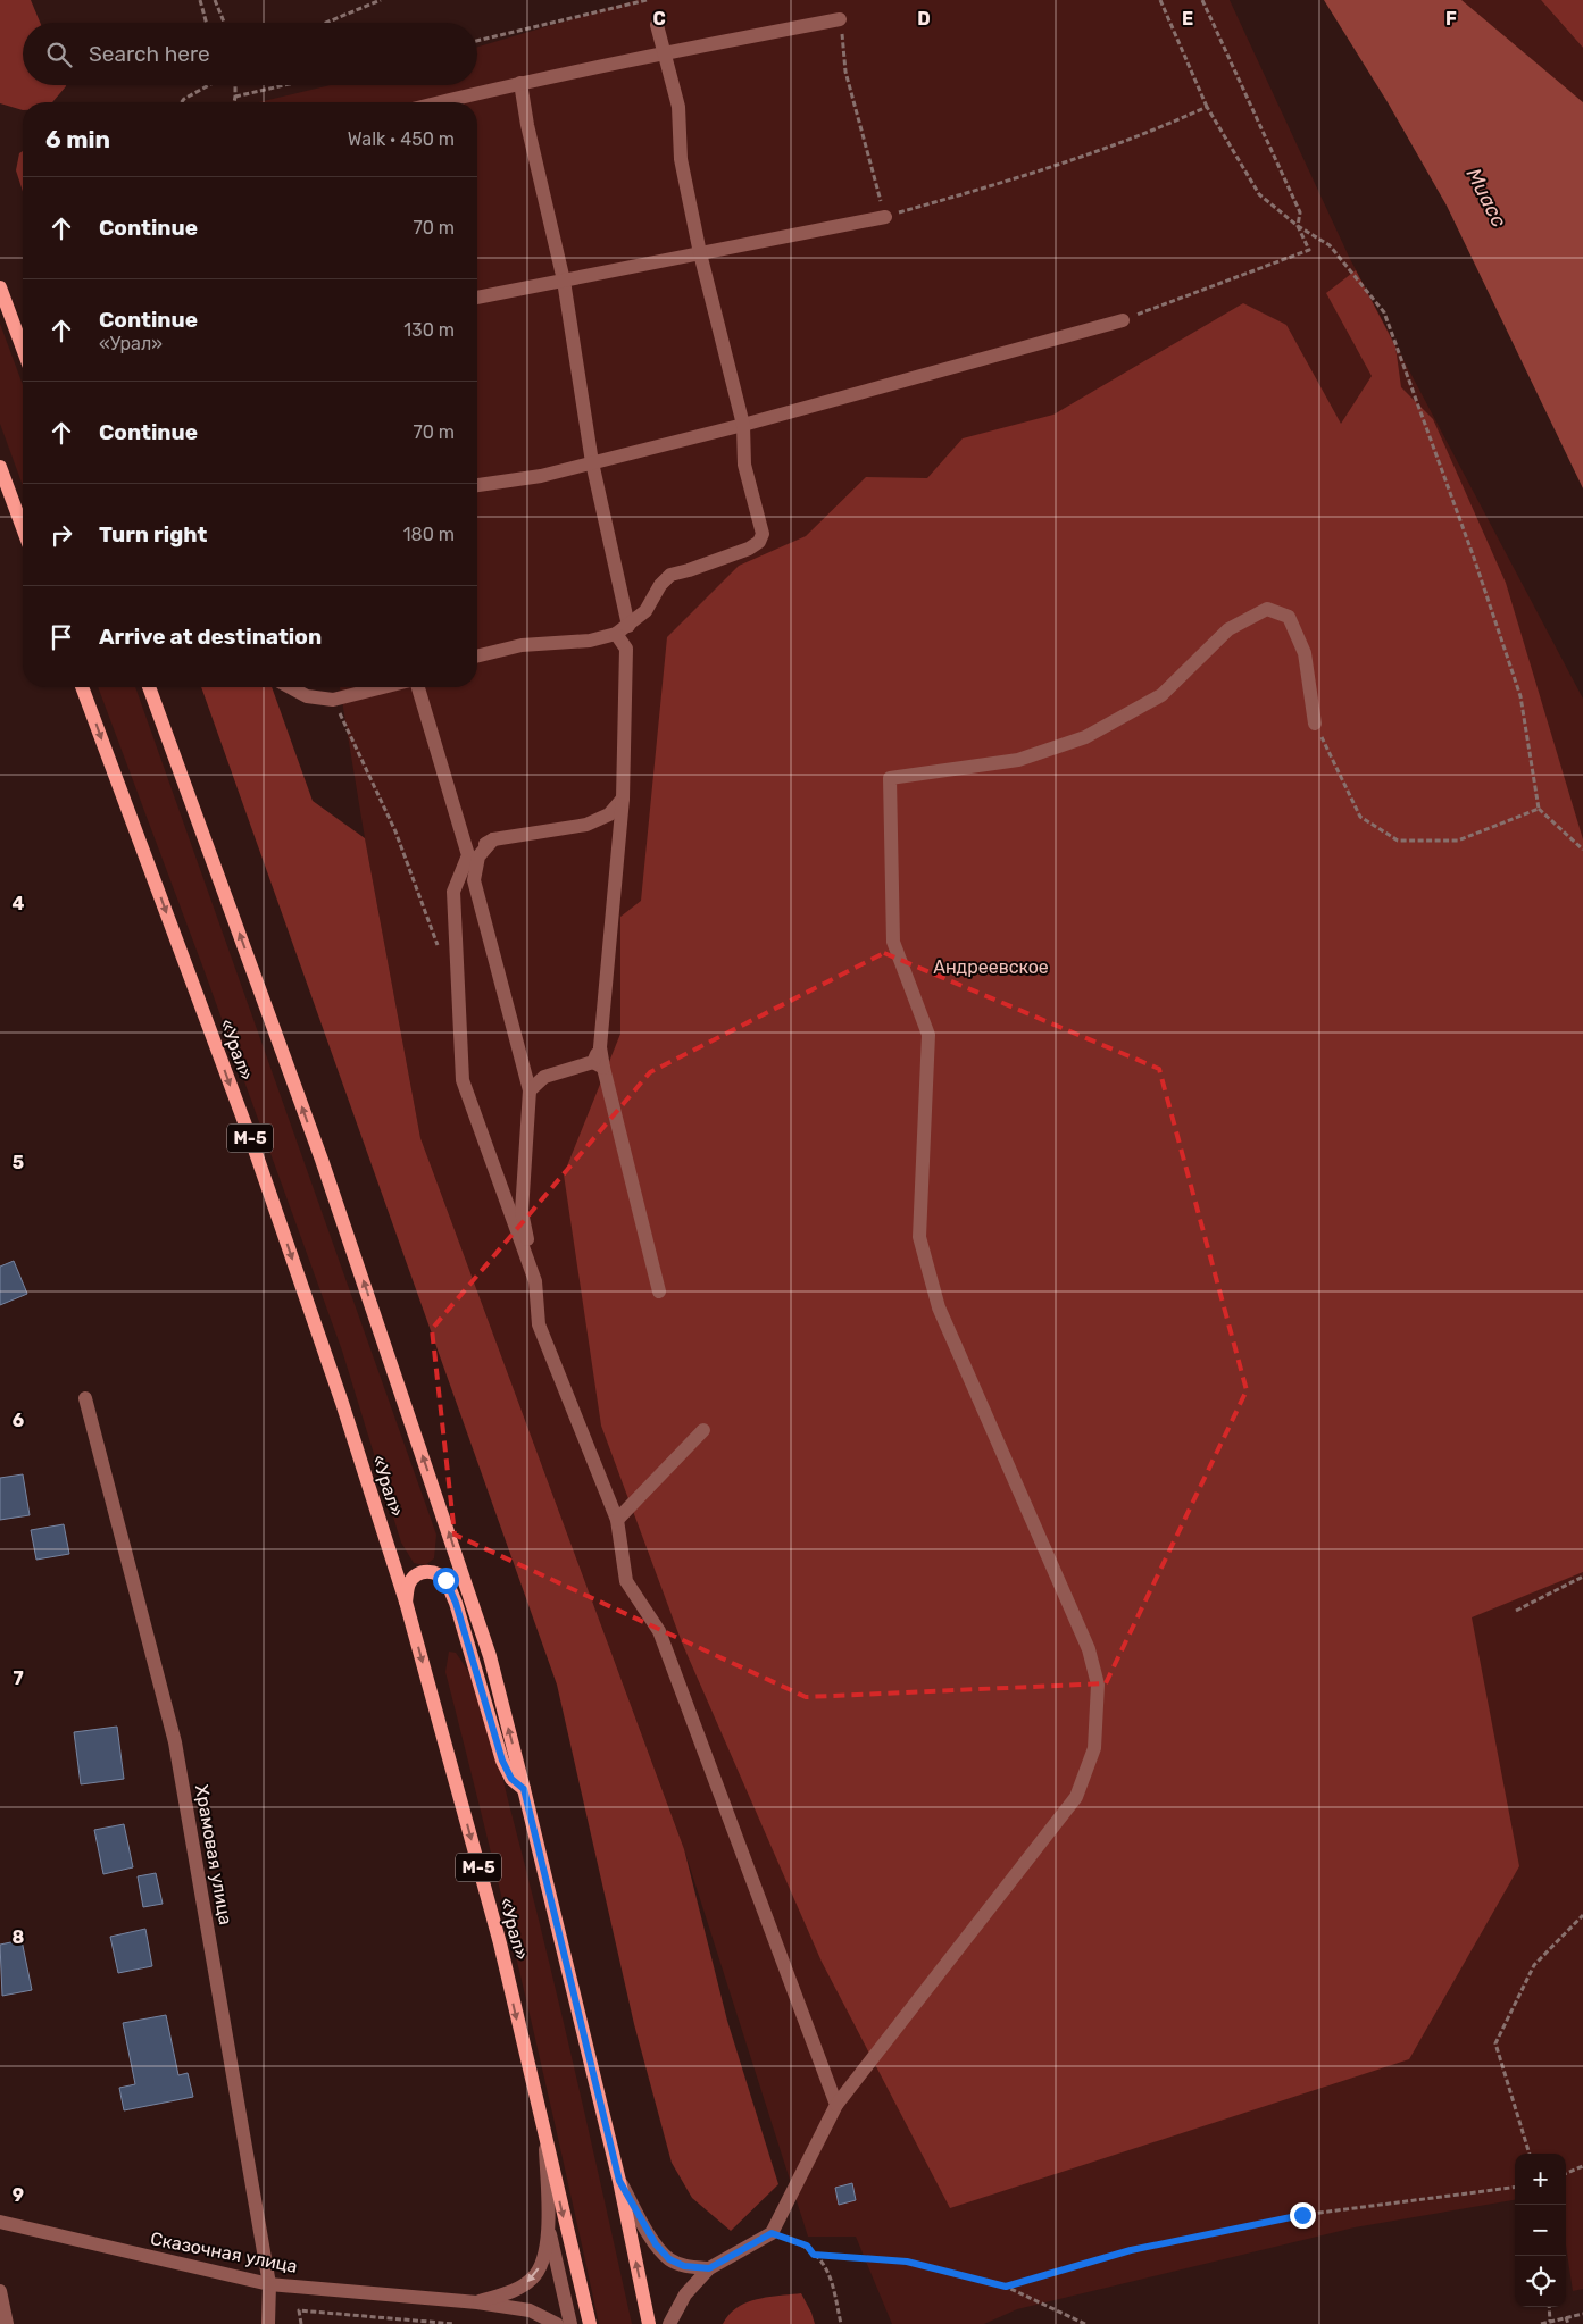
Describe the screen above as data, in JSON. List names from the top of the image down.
{
  "streets": {
    "main road": ["«Урал»", "М-5"],
    "street": ["Храмовая улица", "Сказочная улица"]
  },
  "crossings": [
    ["Храмовая улица", "Сказочная улица"]
  ],
  "water": ["Миасс"],
  "parks": ["Андреевское"],
  "page": {
    "search": "Search here",
    "heading": ["6 min", "Walk · 450 m"],
    "list": [
      ["Continue", "70 m"],
      ["Continue", "«Урал»", "130 m"],
      ["Continue", "70 m"],
      ["Turn right", "180 m"],
      "Arrive at destination"
    ],
    "map_buttons": ["+", "−"]
  },
  "grid": {
    "columns": [
      "C",
      "D",
      "E",
      "F"
    ],
    "rows": [
      "4",
      "5",
      "6",
      "7",
      "8",
      "9"
    ]
  }
}
